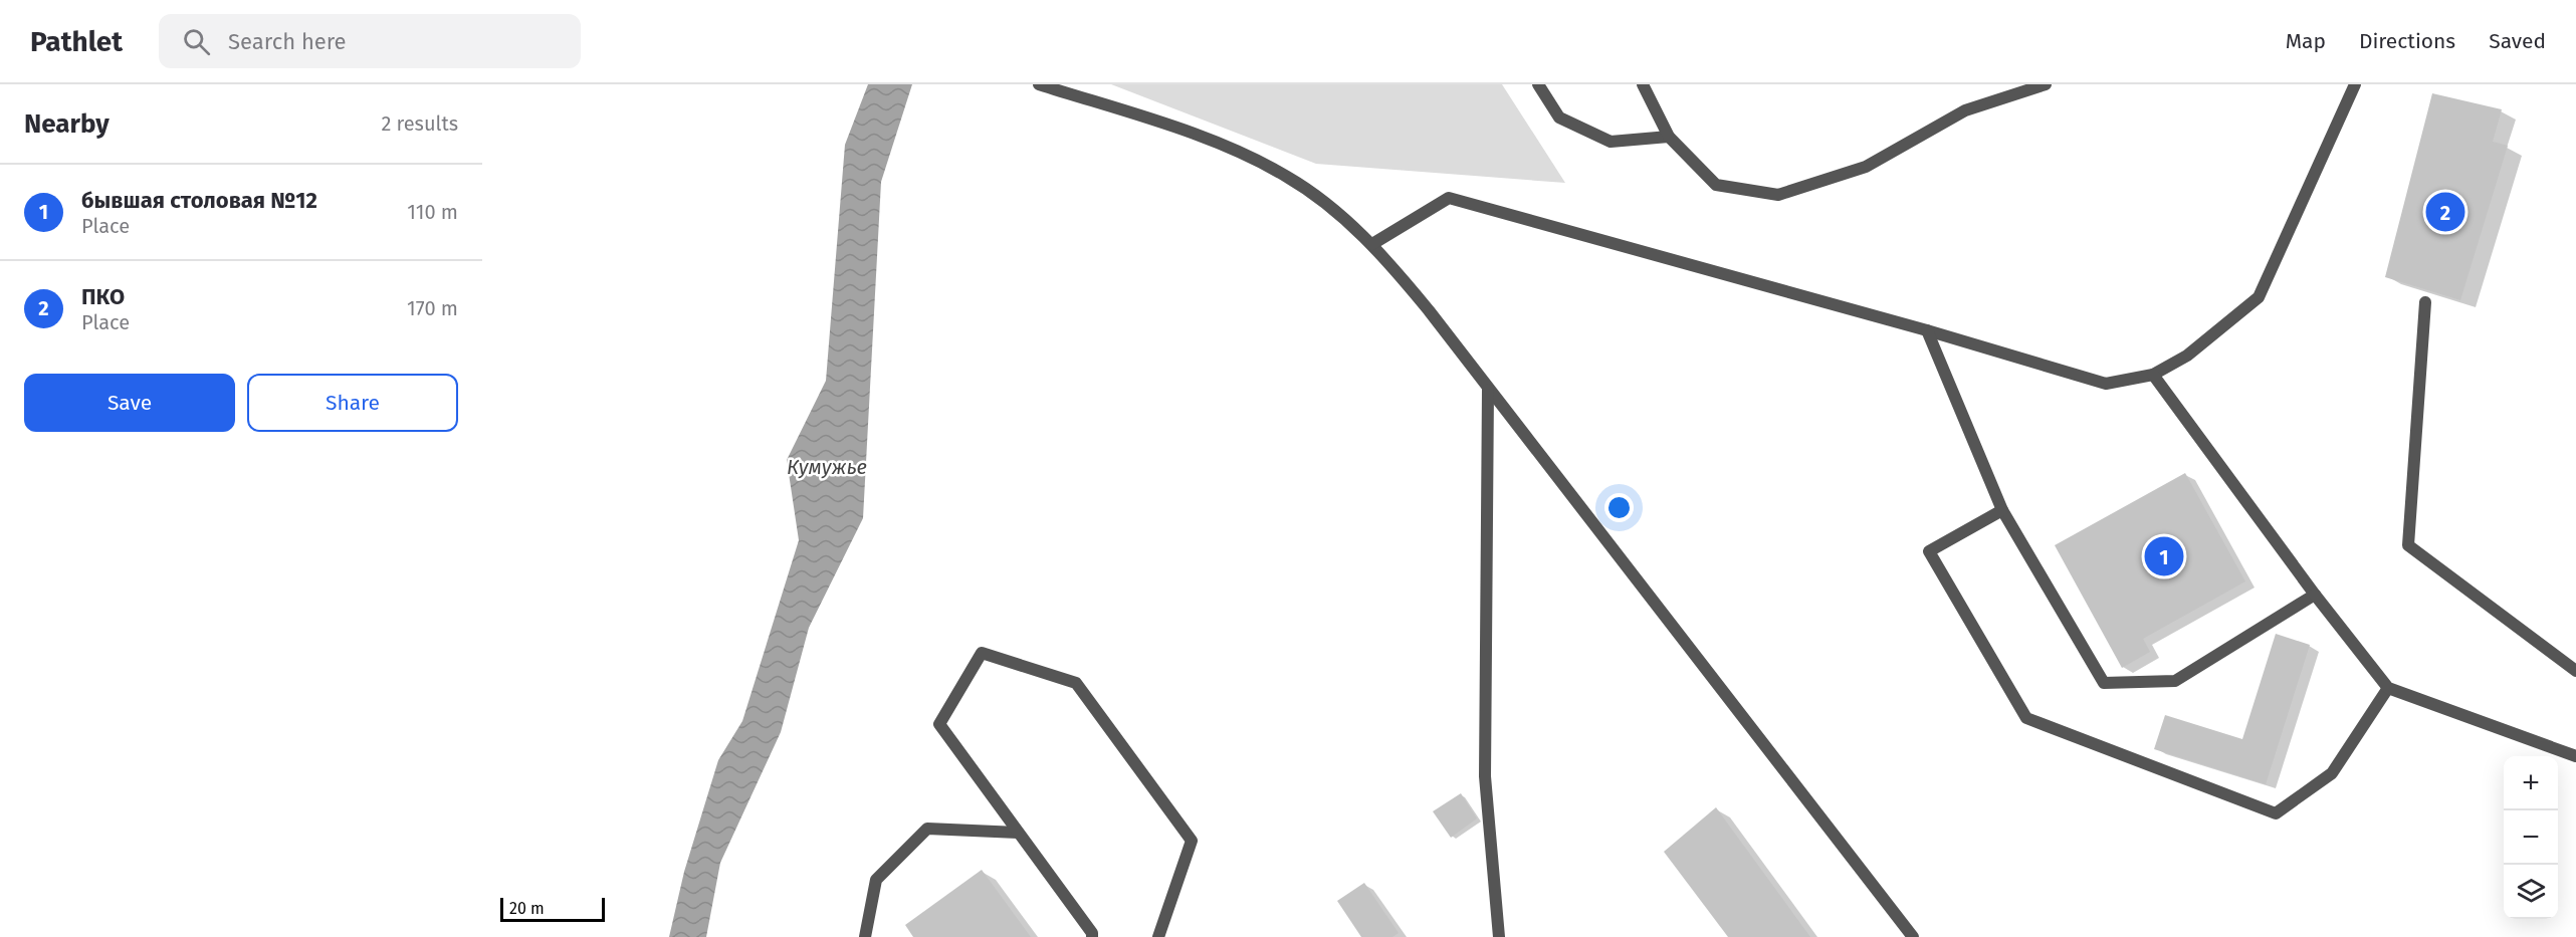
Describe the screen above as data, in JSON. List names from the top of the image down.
{
  "water": ["Кумужье"],
  "scale_bar": "20 m",
  "page": {
    "header": "Pathlet",
    "search": "Search here",
    "nav": ["Map", "Directions", "Saved"],
    "heading": ["Nearby", "2 results"],
    "list": [
      {
        "mark": "1",
        "name": "бывшая столовая №12",
        "note": "Place",
        "value": "110 m"
      },
      {
        "mark": "2",
        "name": "ПКО",
        "note": "Place",
        "value": "170 m"
      }
    ],
    "pins": ["2", "1"],
    "buttons": ["Save", "Share"],
    "map_buttons": ["+", "−"],
    "scale": "20 m"
  }
}
